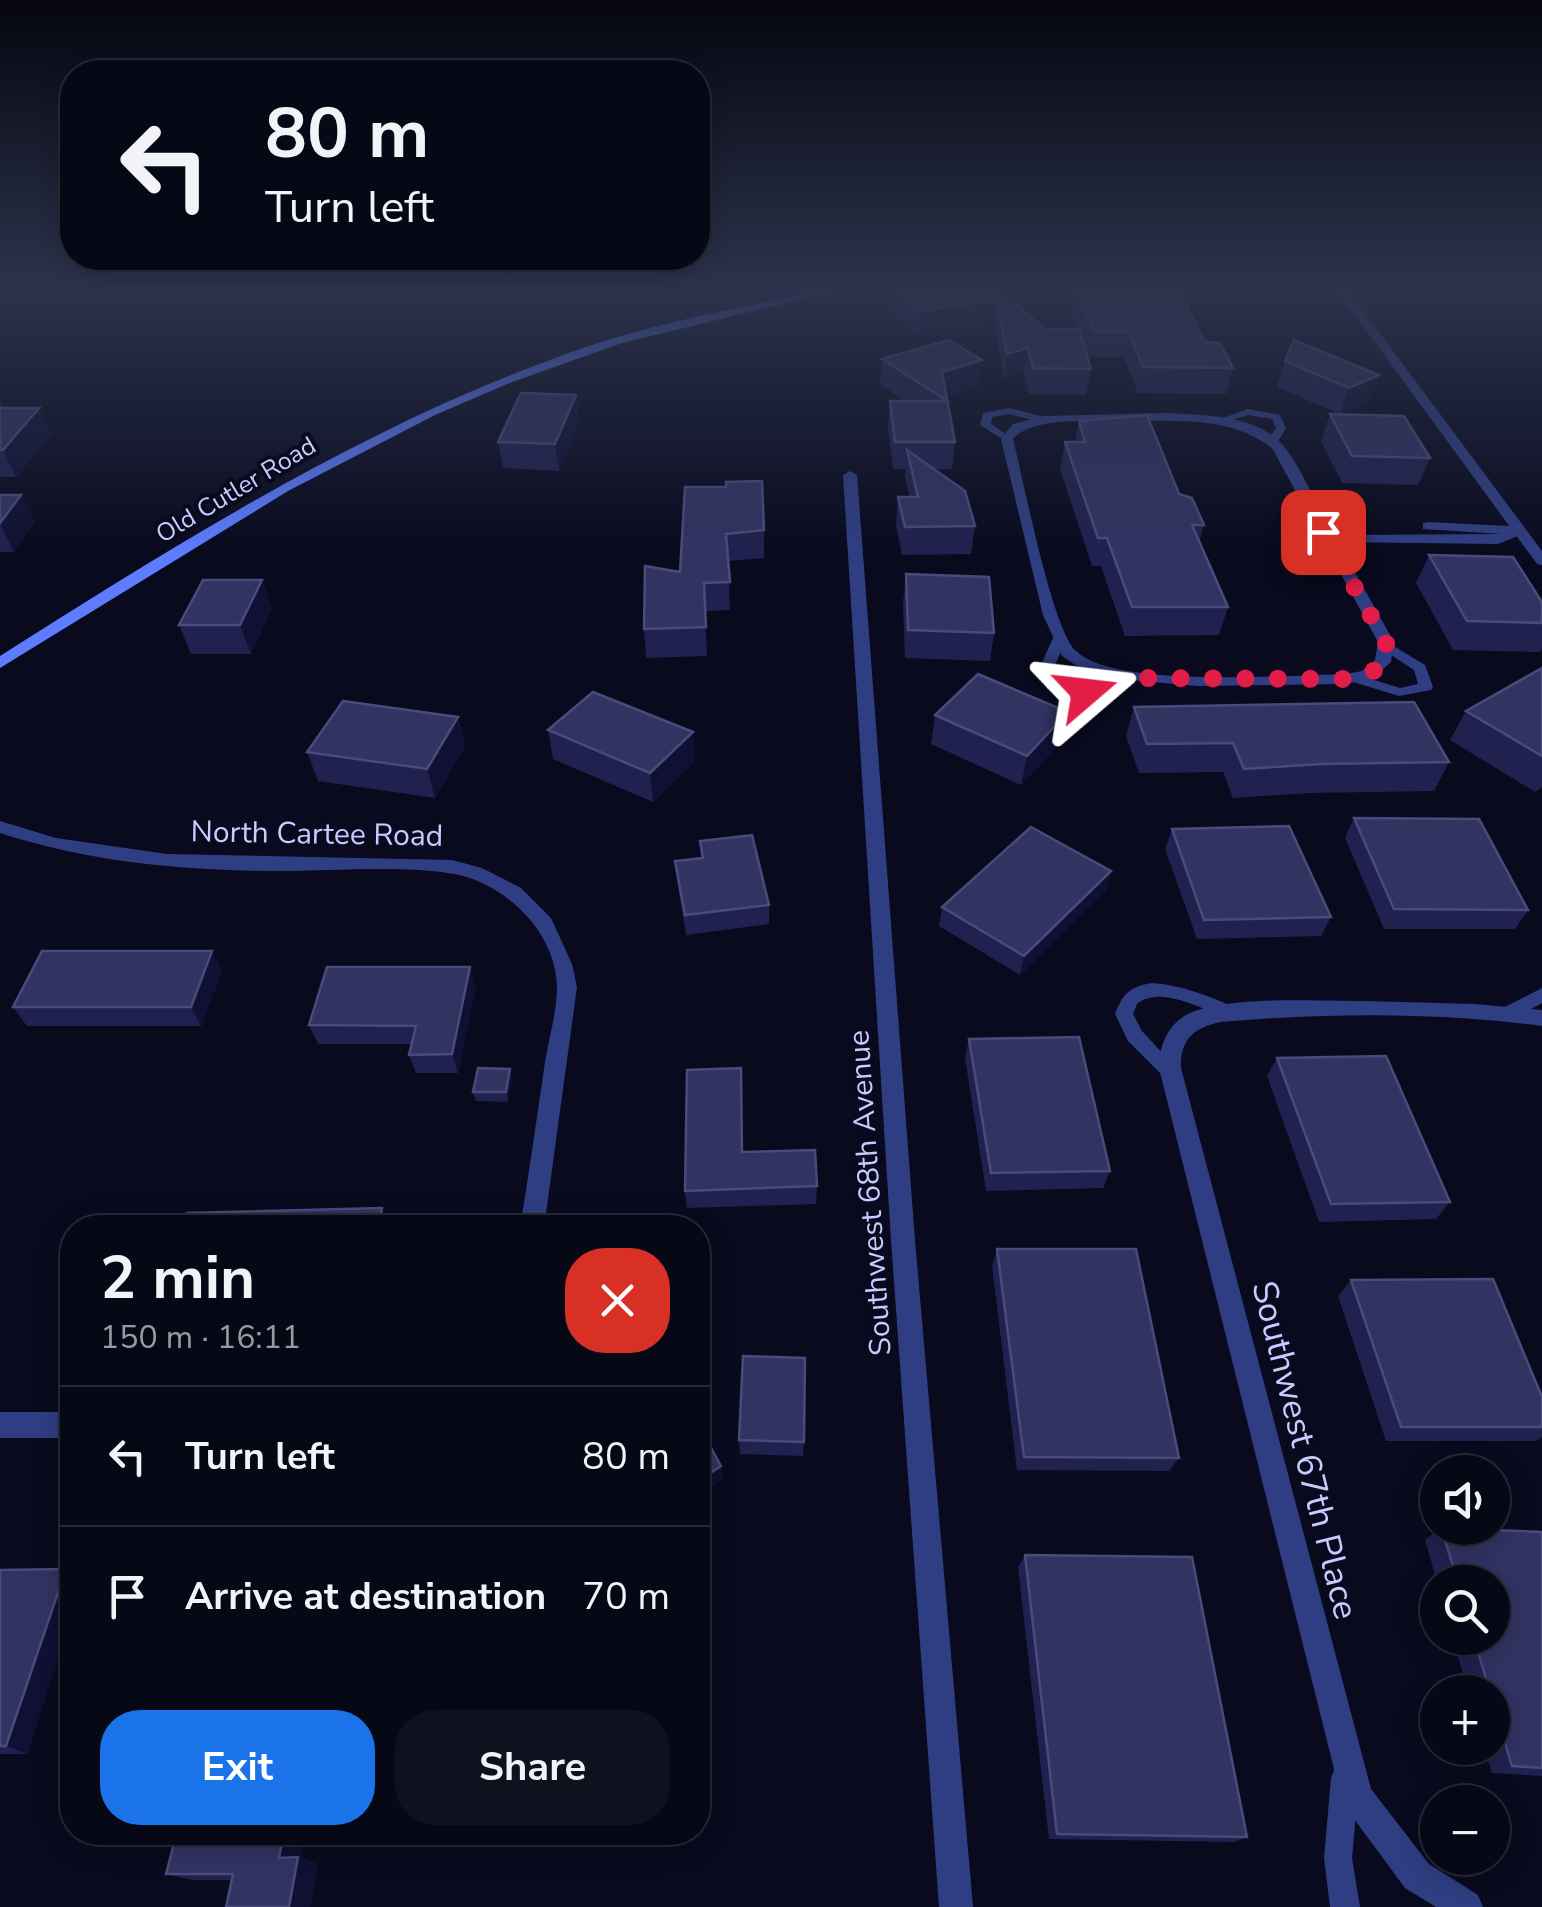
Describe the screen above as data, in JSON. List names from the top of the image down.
{
  "streets": {
    "main road": ["Old Cutler Road"],
    "street": ["North Cartee Road", "Southwest 68th Avenue", "Southwest 67th Place"]
  },
  "page": {
    "turn": ["80 m", "Turn left"],
    "heading": ["2 min", "150 m · 16:11"],
    "list": [
      {
        "name": "Turn left",
        "value": "80 m"
      },
      {
        "name": "Arrive at destination",
        "value": "70 m"
      }
    ],
    "map_buttons": ["+", "−"],
    "buttons": ["Exit", "Share"]
  }
}
